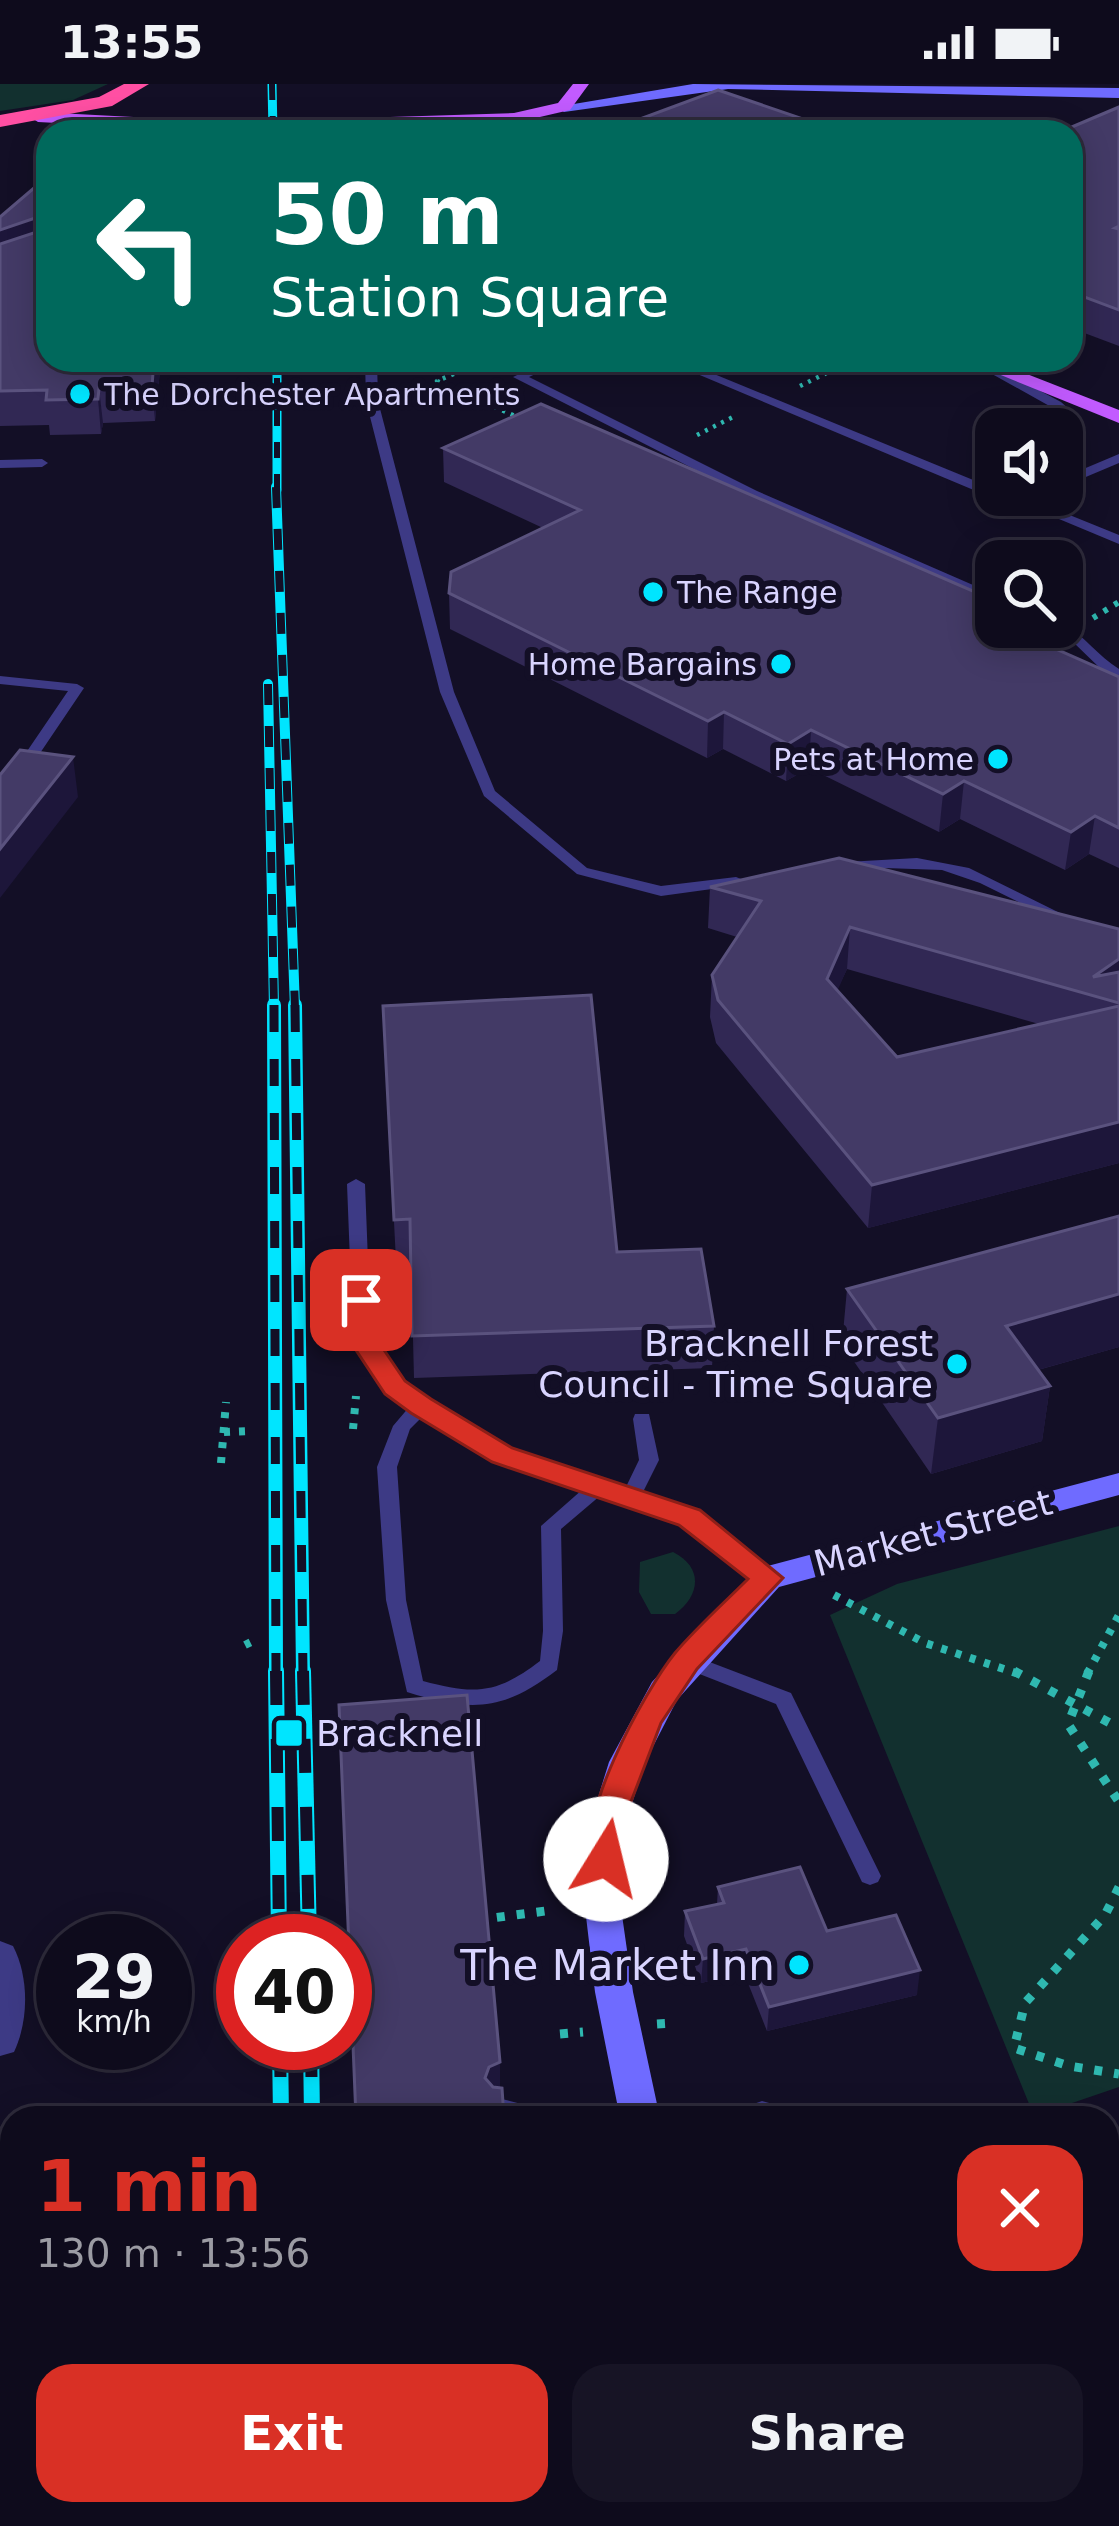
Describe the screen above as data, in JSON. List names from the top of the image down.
{
  "streets": {
    "street": ["Market Street"]
  },
  "places": {
    "other": [
      "The Dorchester Apartments",
      "The Range",
      "Home Bargains",
      "Pets at Home",
      "Bracknell Forest Council - Time Square",
      "The Market Inn"
    ],
    "transit": ["Bracknell"]
  },
  "page": {
    "status": "13:55",
    "turn": ["50 m", "Station Square"],
    "speed": "29 km/h",
    "limit": "40",
    "heading": ["1 min", "130 m · 13:56"],
    "buttons": ["Exit", "Share"]
  }
}
